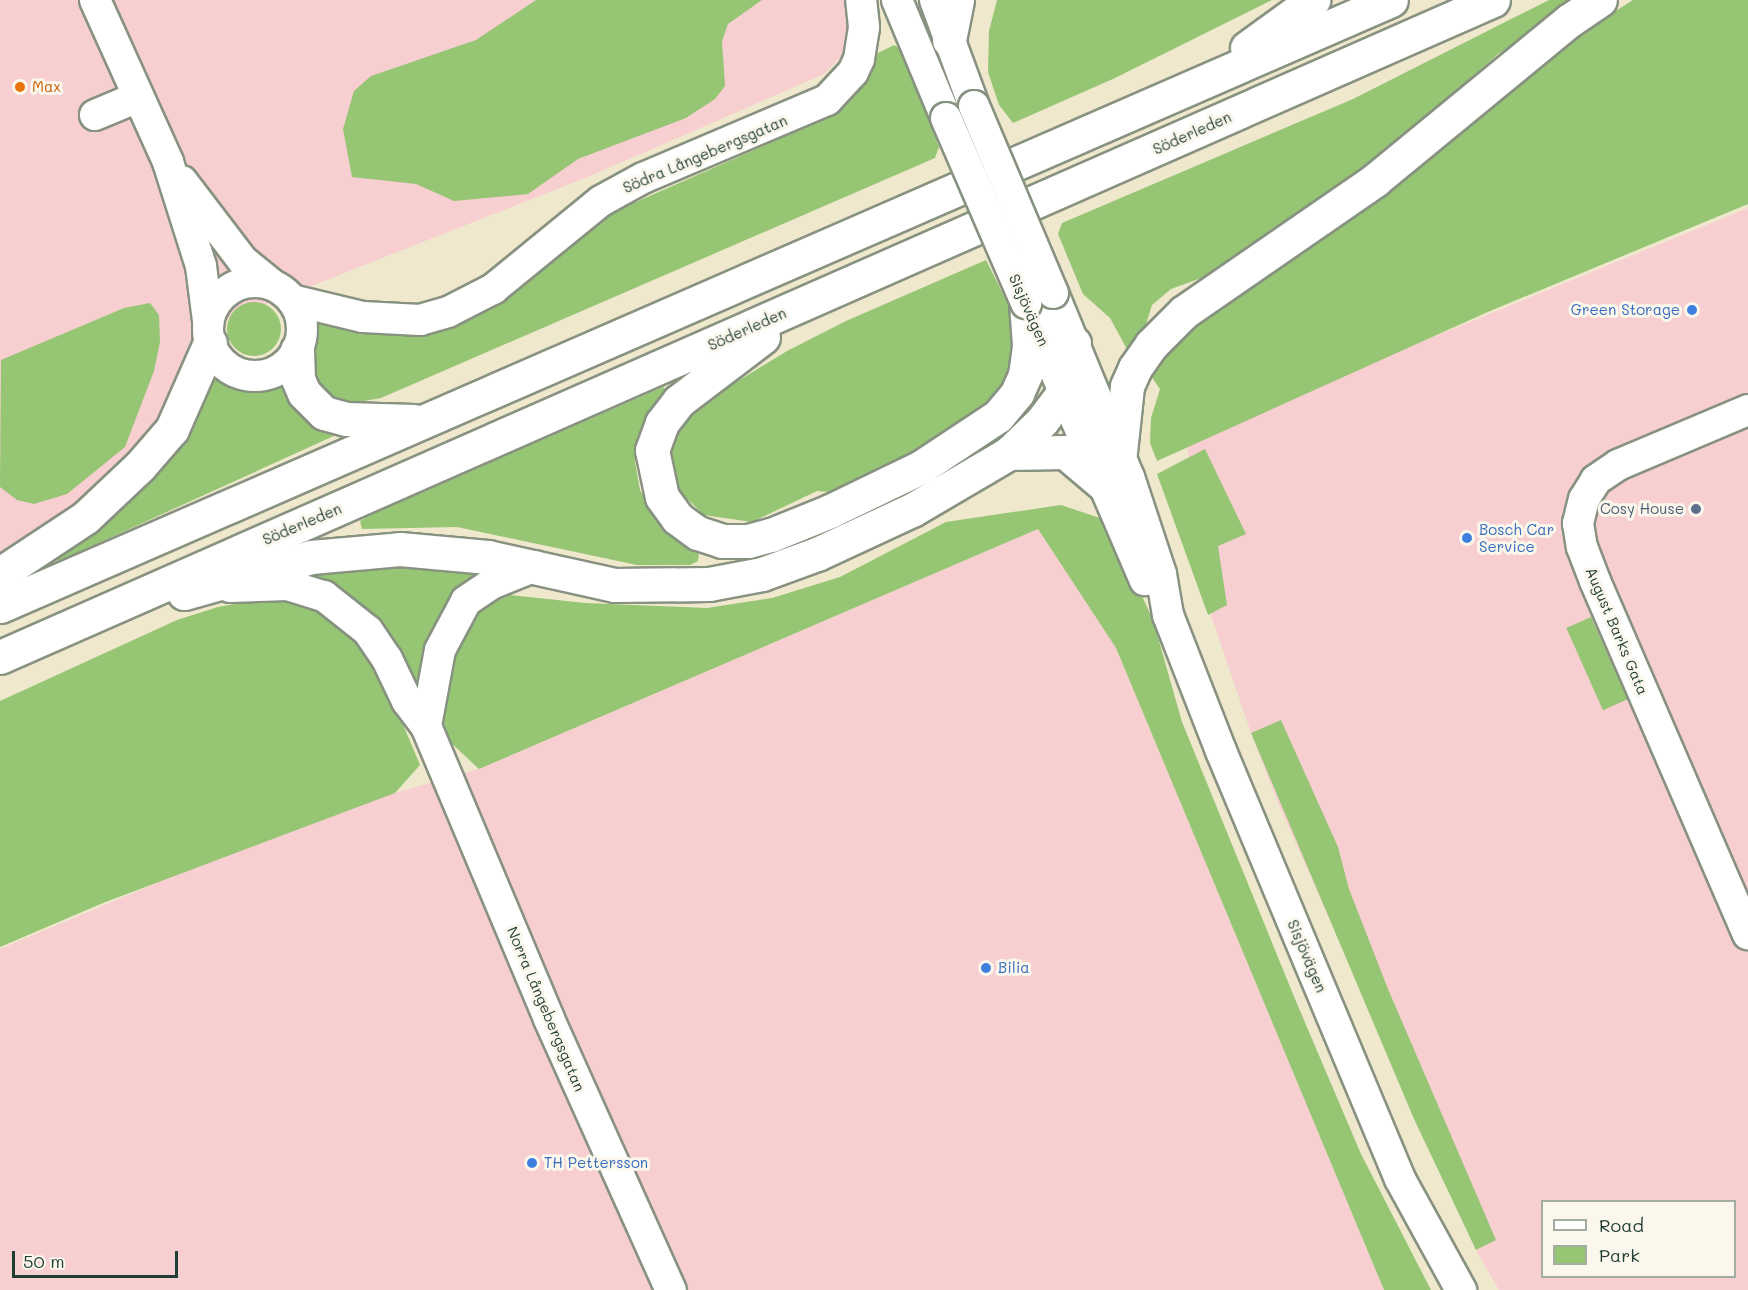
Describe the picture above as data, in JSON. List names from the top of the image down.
{
  "streets": {
    "highway": ["Söderleden"],
    "street": [
      "Södra Långebergsgatan",
      "Sisjövägen",
      "August Barks Gata",
      "Norra Långebergsgatan"
    ]
  },
  "places": [
    "Max",
    "Green Storage",
    "Cosy House",
    "Bosch Car Service",
    "Bilia",
    "TH Pettersson"
  ],
  "legend": ["Road", "Park"],
  "scale_bar": "50 m"
}
